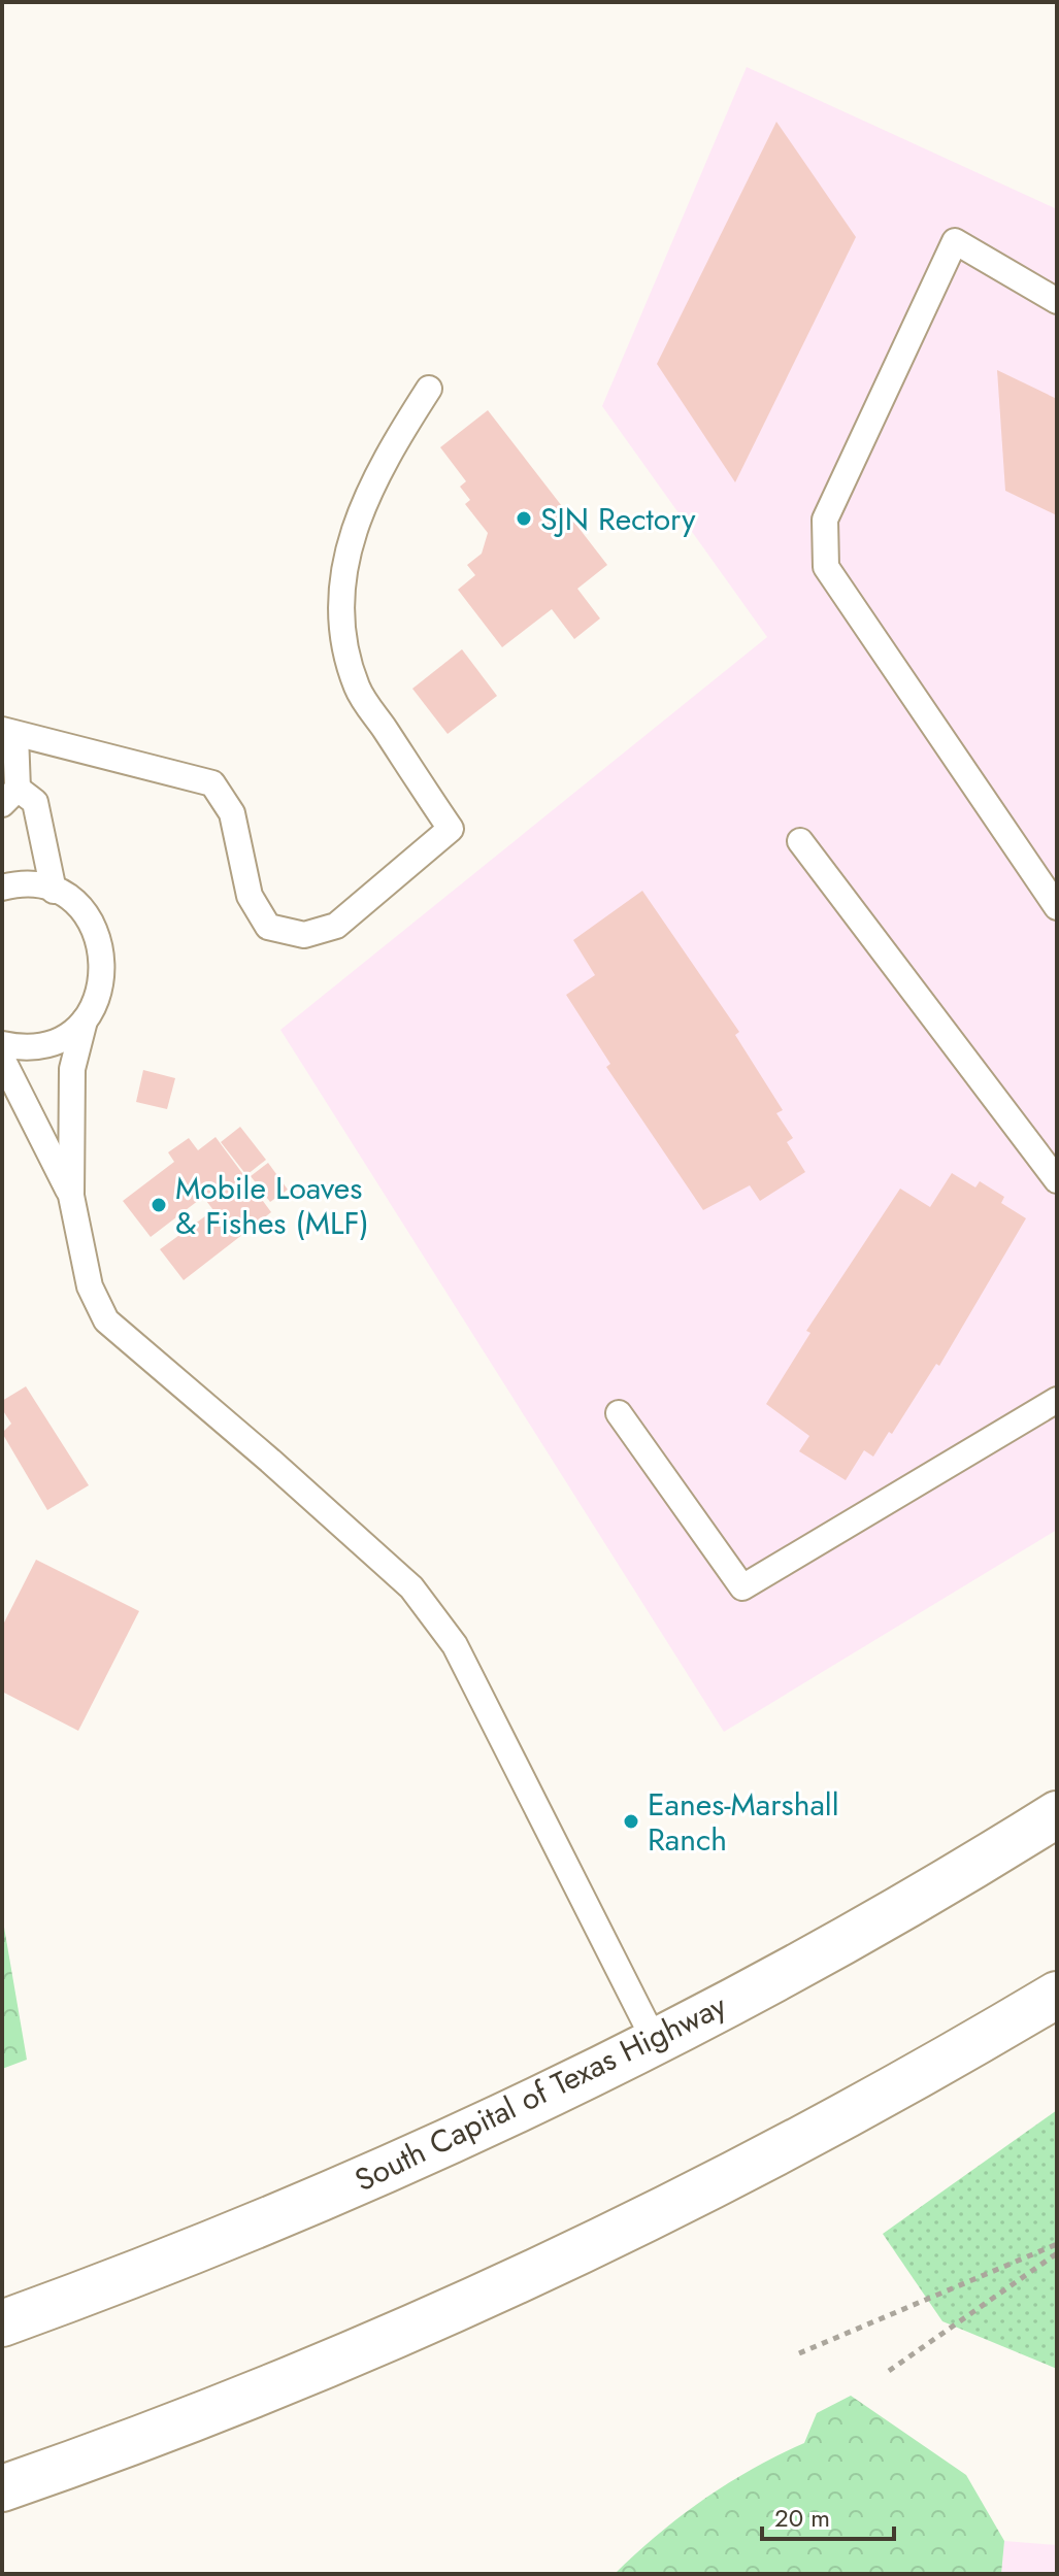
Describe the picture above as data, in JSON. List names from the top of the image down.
{
  "streets": {
    "highway": ["South Capital of Texas Highway"]
  },
  "places": ["SJN Rectory", "Mobile Loaves & Fishes (MLF)", "Eanes-Marshall Ranch"],
  "scale_bar": "20 m"
}
